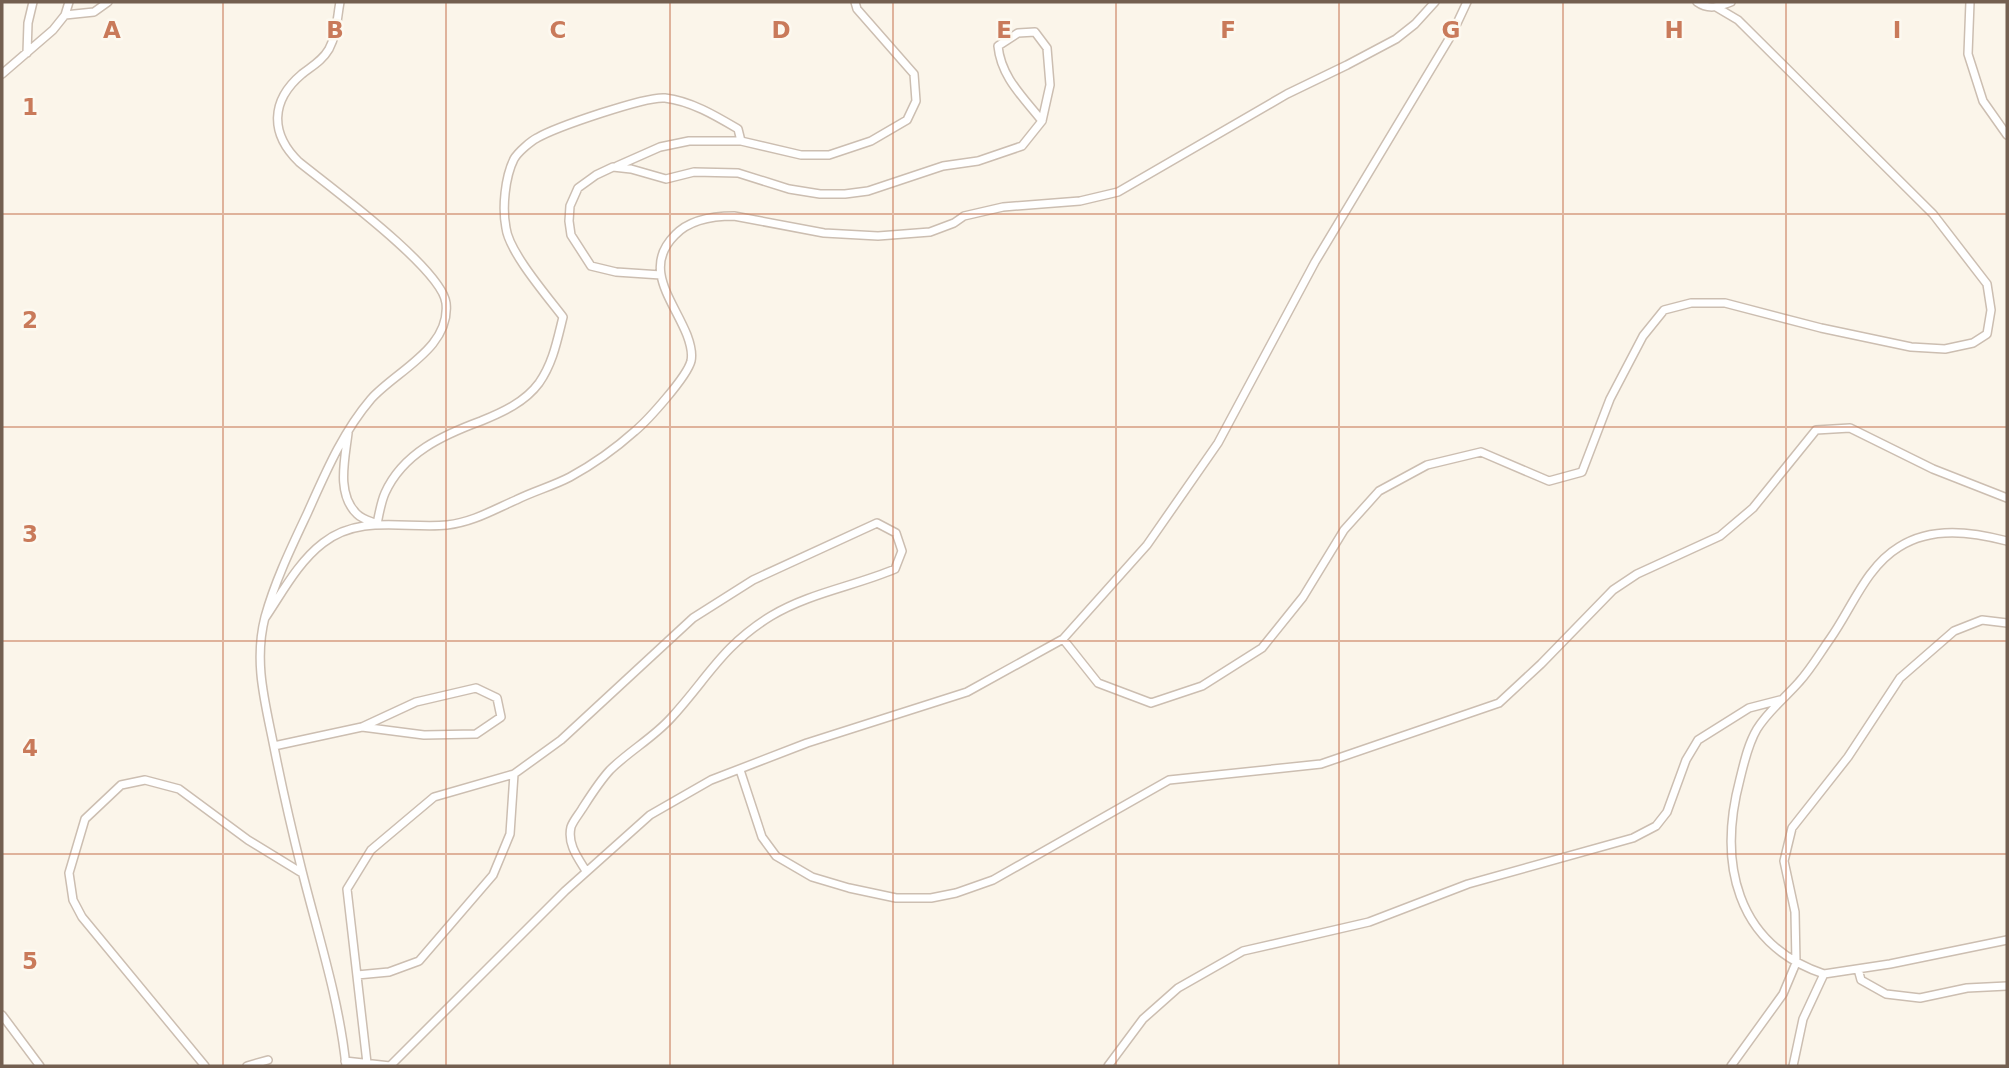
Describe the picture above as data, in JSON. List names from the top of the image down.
{
  "grid": {
    "columns": [
      "A",
      "B",
      "C",
      "D",
      "E",
      "F",
      "G",
      "H",
      "I"
    ],
    "rows": [
      "1",
      "2",
      "3",
      "4",
      "5"
    ]
  }
}
